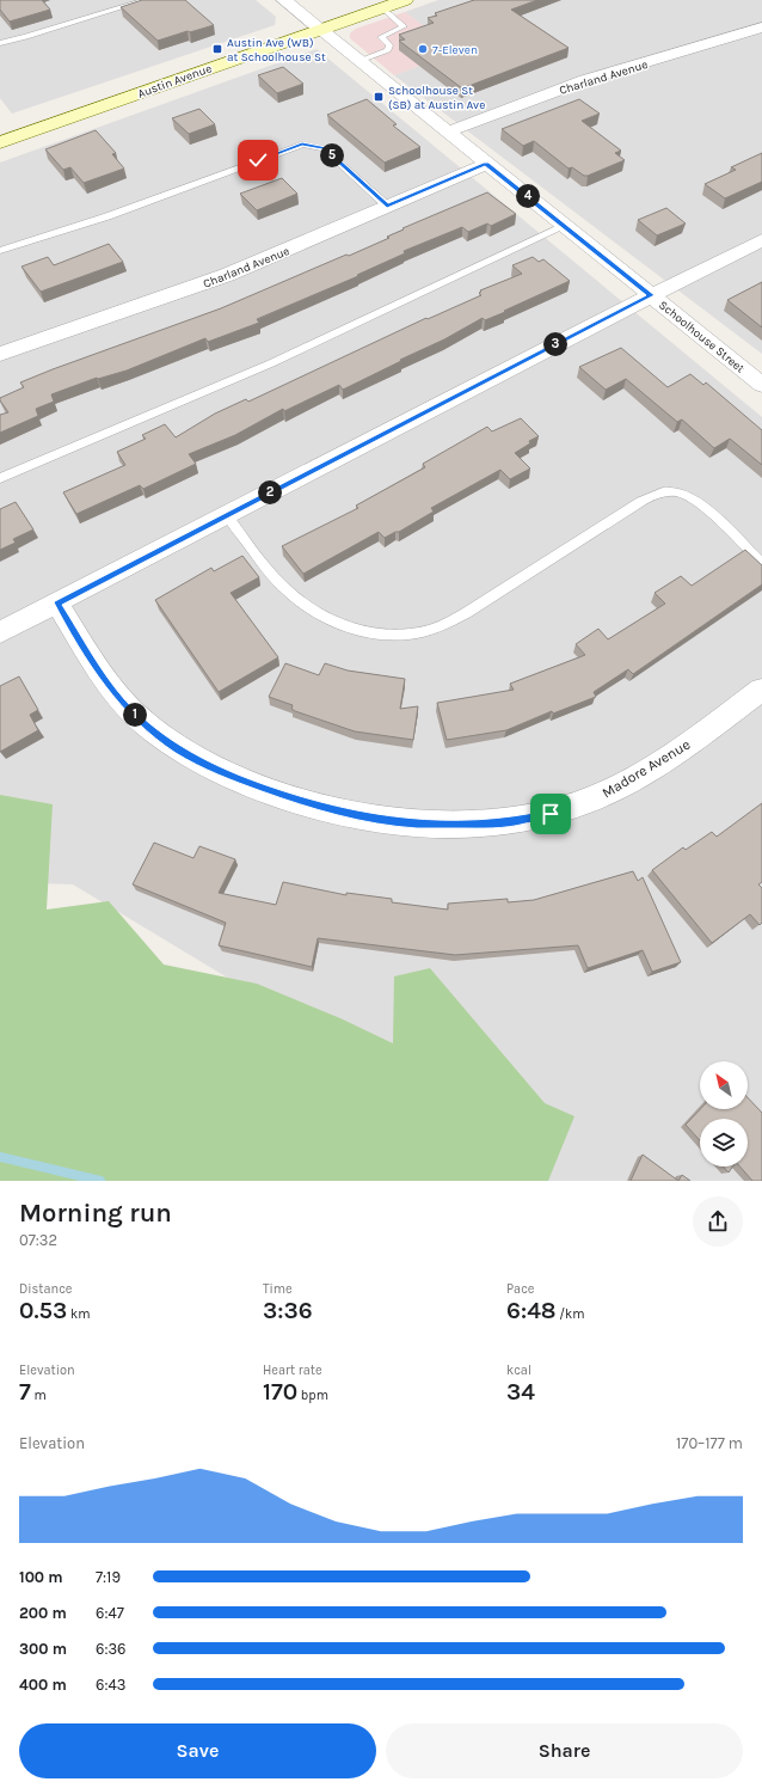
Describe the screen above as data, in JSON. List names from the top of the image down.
{
  "streets": {
    "main road": ["Austin Avenue"],
    "street": ["Charland Avenue", "Schoolhouse Street", "Madore Avenue"]
  },
  "crossings": [
    ["Charland Avenue", "Schoolhouse Street"],
    ["Austin Avenue", "Schoolhouse Street"]
  ],
  "places": {
    "transit": ["Austin Ave (WB) at Schoolhouse St", "Schoolhouse St (SB) at Austin Ave"],
    "other": ["7-Eleven"]
  },
  "north": "top left",
  "page": {
    "pins": [
      "5",
      "4",
      "3",
      "2",
      "1"
    ],
    "heading": ["Morning run", "07:32"],
    "stats": [
      ["Distance", "0.53 km"],
      ["Time", "3:36"],
      ["Pace", "6:48 /km"],
      ["Elevation", "7 m"],
      ["Heart rate", "170 bpm"],
      ["kcal", "34"]
    ],
    "chart": ["Elevation", "170–177 m"],
    "list": [
      {
        "name": "100 m",
        "note": "7:19"
      },
      {
        "name": "200 m",
        "note": "6:47"
      },
      {
        "name": "300 m",
        "note": "6:36"
      },
      {
        "name": "400 m",
        "note": "6:43"
      }
    ],
    "buttons": ["Save", "Share"]
  }
}
